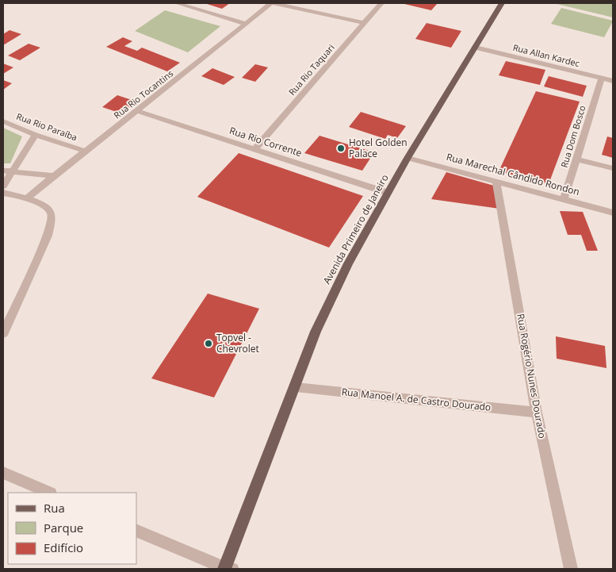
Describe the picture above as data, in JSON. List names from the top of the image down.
{
  "streets": {
    "main road": ["Avenida Primeiro de Janeiro"],
    "street": [
      "Rua Allan Kardec",
      "Rua Rio Taquari",
      "Rua Rio Tocantins",
      "Rua Rio Paraíba",
      "Rua Dom Bosco",
      "Rua Rio Corrente",
      "Rua Marechal Cândido Rondon",
      "Rua Rogério Nunes Dourado",
      "Rua Manoel A. de Castro Dourado"
    ]
  },
  "crossings": [
    ["Rua Allan Kardec", "Rua Dom Bosco"],
    ["Rua Allan Kardec", "Avenida Primeiro de Janeiro"],
    ["Rua Rio Taquari", "Rua Rio Corrente"],
    ["Rua Rio Tocantins", "Rua Rio Paraíba"],
    ["Rua Rio Tocantins", "Rua Rio Corrente"],
    ["Rua Dom Bosco", "Rua Marechal Cândido Rondon"],
    ["Rua Rio Corrente", "Avenida Primeiro de Janeiro"],
    ["Rua Marechal Cândido Rondon", "Avenida Primeiro de Janeiro"],
    ["Rua Marechal Cândido Rondon", "Rua Rogério Nunes Dourado"],
    ["Avenida Primeiro de Janeiro", "Rua Manoel A. de Castro Dourado"],
    ["Rua Rogério Nunes Dourado", "Rua Manoel A. de Castro Dourado"]
  ],
  "places": ["Hotel Golden Palace", "Topvel - Chevrolet"],
  "legend": ["Rua", "Parque", "Edifício"]
}
